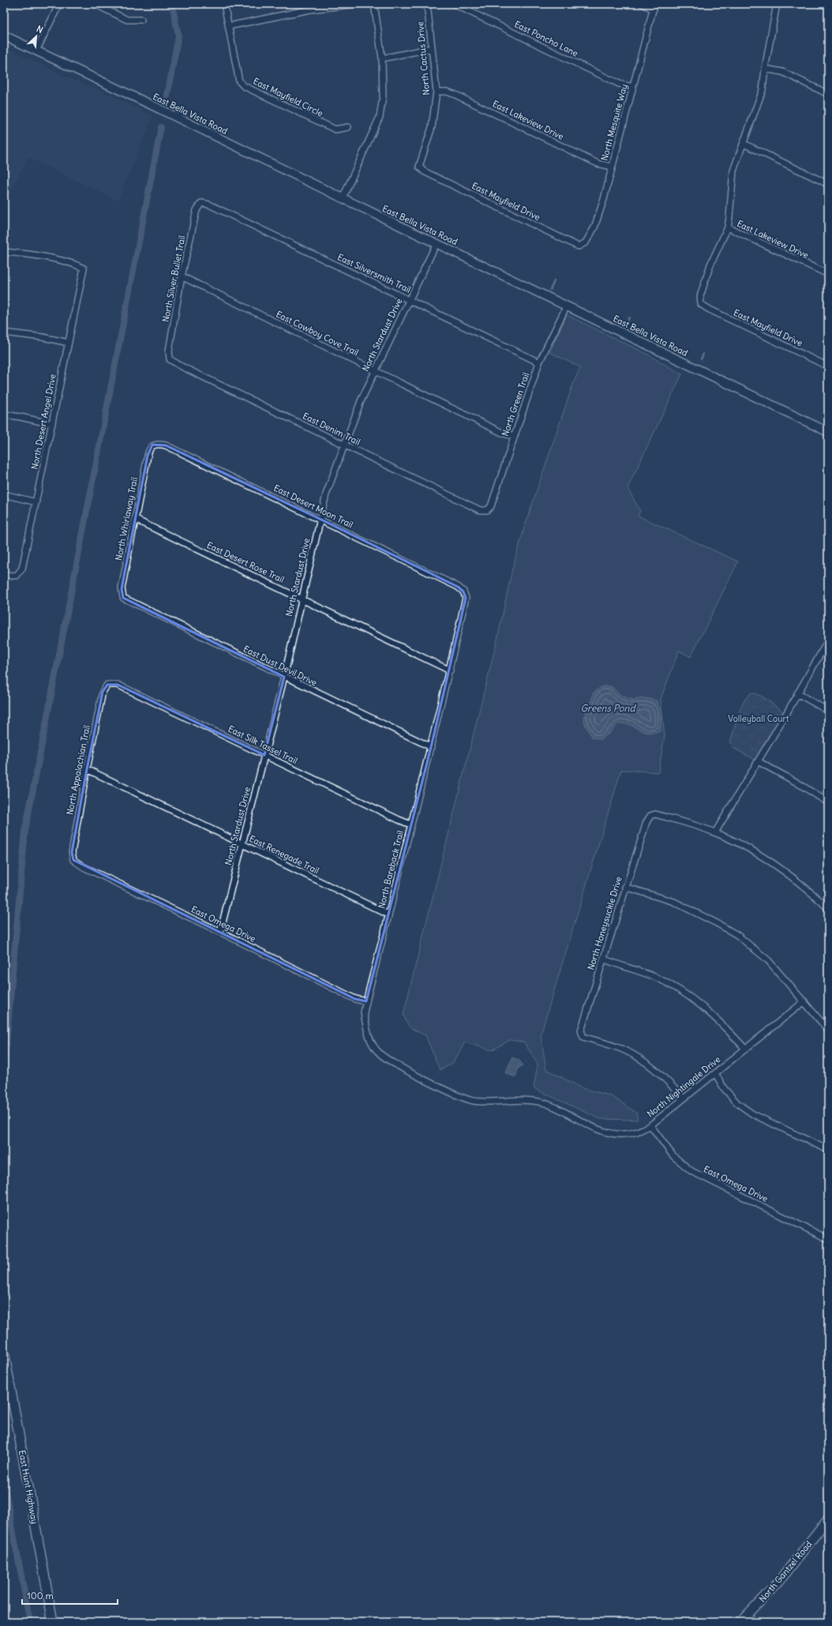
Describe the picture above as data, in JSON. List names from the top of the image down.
{
  "streets": {
    "main road": ["East Hunt Highway", "North Gantzel Road"],
    "street": [
      "East Poncho Lane",
      "North Cactus Drive",
      "East Mayfield Circle",
      "East Bella Vista Road",
      "East Lakeview Drive",
      "North Mesquite Way",
      "East Mayfield Drive",
      "East Silversmith Trail",
      "North Silver Bullet Trail",
      "East Cowboy Cove Trail",
      "North Stardust Drive",
      "North Green Trail",
      "North Desert Angel Drive",
      "East Denim Trail",
      "East Desert Moon Trail",
      "North Whirlaway Trail",
      "East Desert Rose Trail",
      "East Dust Devil Drive",
      "East Silk Tassel Trail",
      "North Appalachian Trail",
      "East Renegade Trail",
      "North Bareback Trail",
      "North Honeysuckle Drive",
      "East Omega Drive",
      "North Nightingale Drive"
    ]
  },
  "crossings": [
    ["East Poncho Lane", "North Mesquite Way"],
    ["North Cactus Drive", "East Lakeview Drive"],
    ["North Cactus Drive", "East Mayfield Drive"],
    ["East Bella Vista Road", "North Stardust Drive"],
    ["East Bella Vista Road", "North Green Trail"],
    ["East Lakeview Drive", "North Mesquite Way"],
    ["East Lakeview Drive", "East Mayfield Drive"],
    ["North Mesquite Way", "East Mayfield Drive"],
    ["East Silversmith Trail", "North Silver Bullet Trail"],
    ["East Silversmith Trail", "North Stardust Drive"],
    ["East Silversmith Trail", "North Green Trail"],
    ["North Silver Bullet Trail", "East Cowboy Cove Trail"],
    ["North Silver Bullet Trail", "East Denim Trail"],
    ["East Cowboy Cove Trail", "North Stardust Drive"],
    ["East Cowboy Cove Trail", "North Green Trail"],
    ["North Stardust Drive", "East Denim Trail"],
    ["North Stardust Drive", "East Desert Moon Trail"],
    ["North Stardust Drive", "East Desert Rose Trail"],
    ["North Stardust Drive", "East Dust Devil Drive"],
    ["North Stardust Drive", "East Silk Tassel Trail"],
    ["North Stardust Drive", "East Renegade Trail"],
    ["North Stardust Drive", "East Omega Drive"],
    ["North Green Trail", "East Denim Trail"],
    ["East Desert Moon Trail", "North Whirlaway Trail"],
    ["East Desert Moon Trail", "North Bareback Trail"],
    ["North Whirlaway Trail", "East Desert Rose Trail"],
    ["North Whirlaway Trail", "East Dust Devil Drive"],
    ["East Desert Rose Trail", "North Bareback Trail"],
    ["East Dust Devil Drive", "North Bareback Trail"],
    ["East Silk Tassel Trail", "North Appalachian Trail"],
    ["East Silk Tassel Trail", "North Bareback Trail"],
    ["North Appalachian Trail", "East Renegade Trail"],
    ["North Appalachian Trail", "East Omega Drive"],
    ["East Renegade Trail", "North Bareback Trail"],
    ["North Bareback Trail", "East Omega Drive"],
    ["North Bareback Trail", "North Nightingale Drive"],
    ["North Honeysuckle Drive", "North Nightingale Drive"],
    ["East Omega Drive", "North Nightingale Drive"]
  ],
  "water": ["Greens Pond"],
  "parks": ["Volleyball Court"],
  "scale_bar": "100 m",
  "north": "top right"
}
